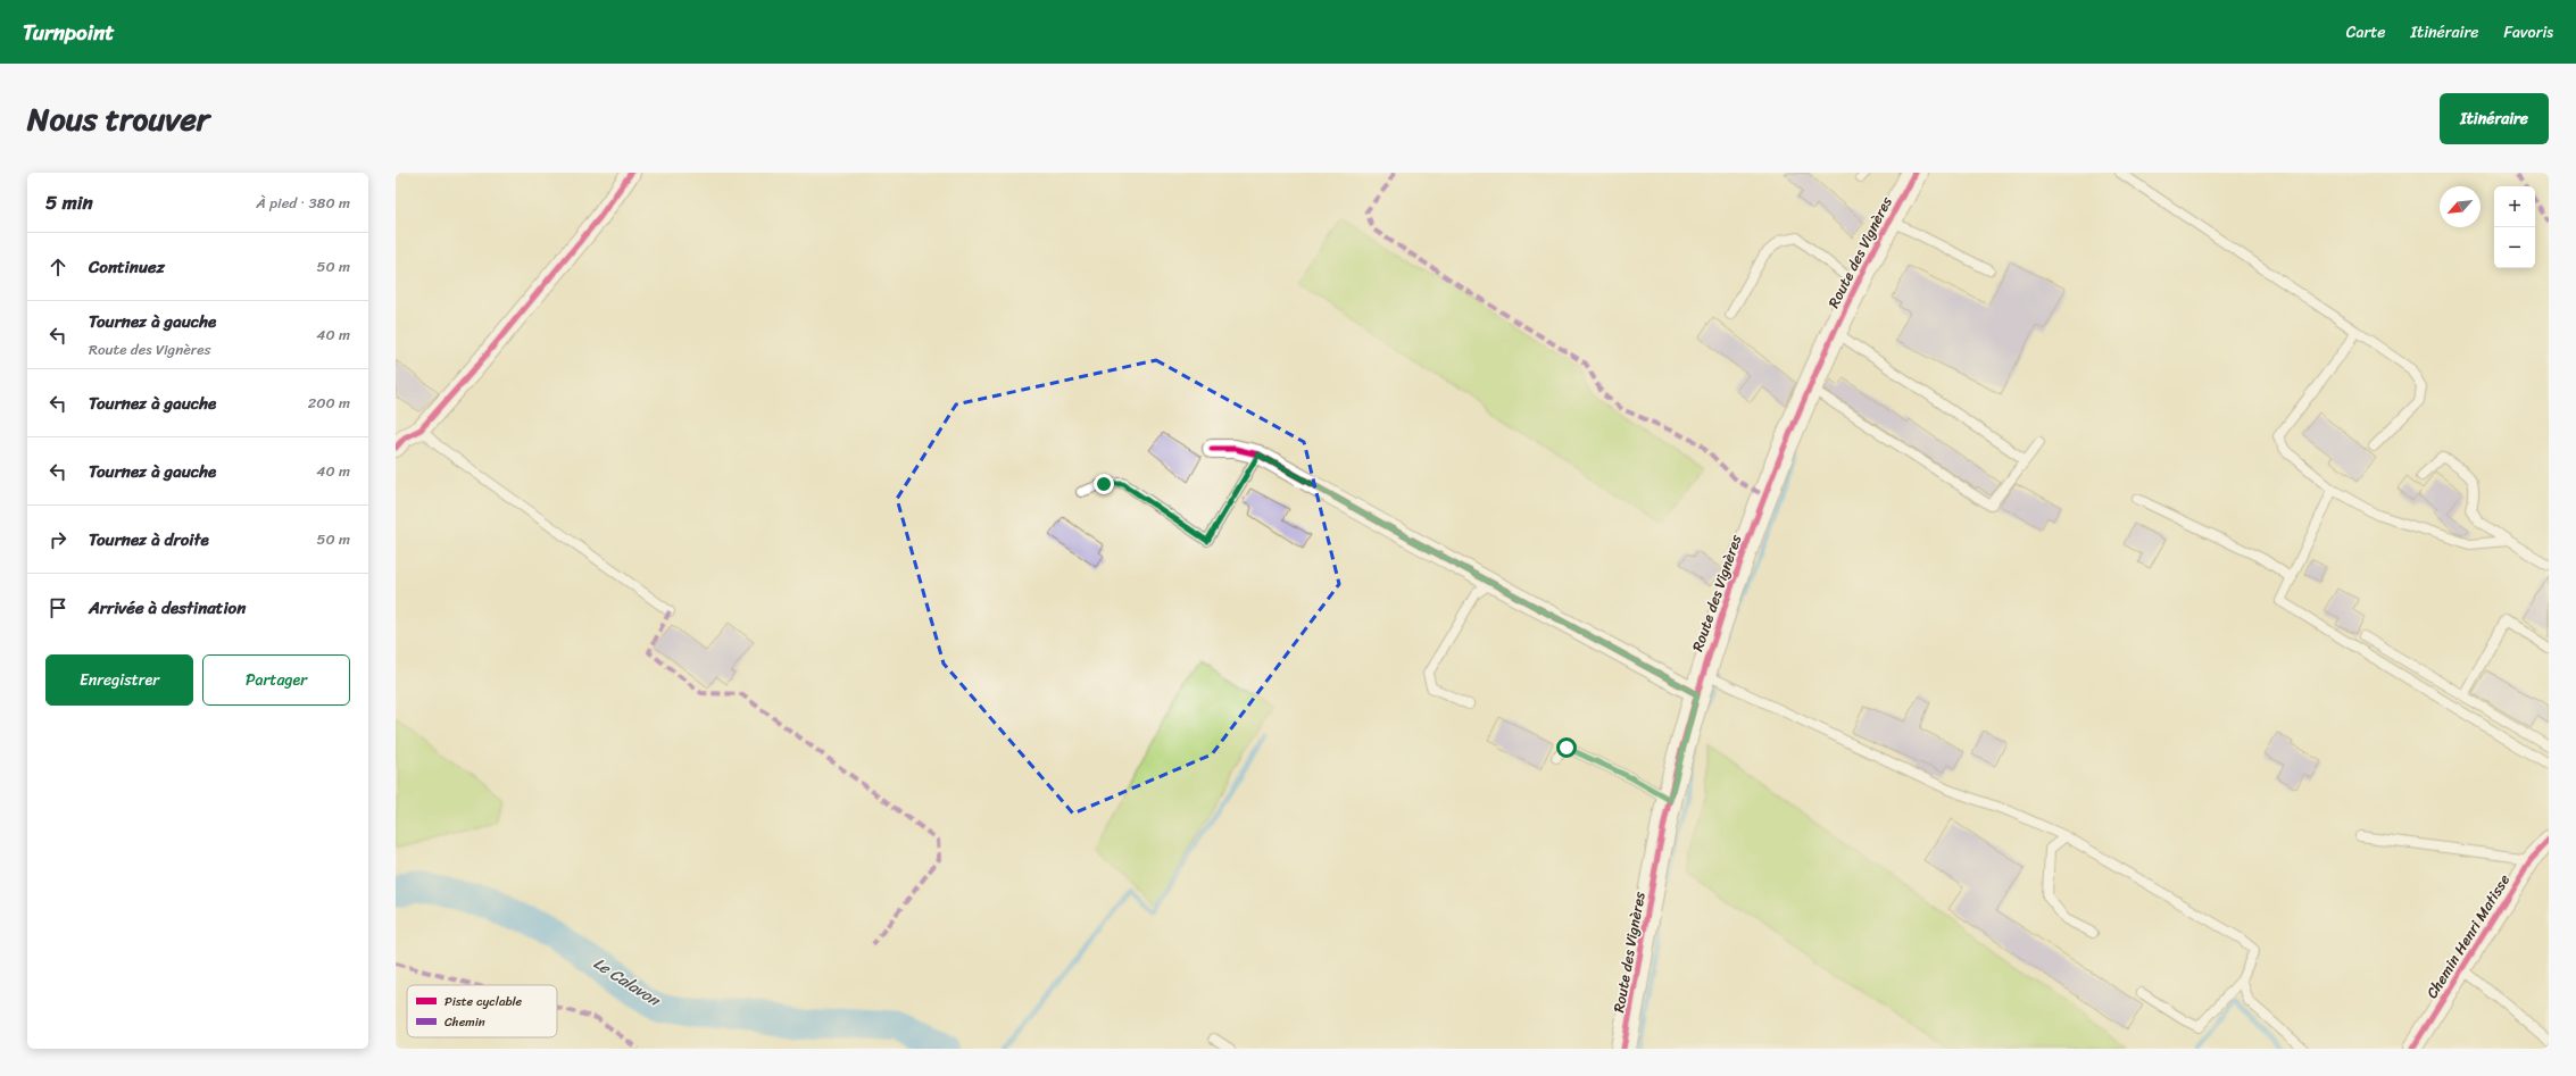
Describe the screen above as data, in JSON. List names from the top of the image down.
{
  "streets": {
    "street": ["Route des Vignères", "Chemin Henri Matisse"]
  },
  "water": ["Le Calavon"],
  "legend": ["Piste cyclable", "Chemin"],
  "north": "bottom left",
  "page": {
    "header": "Turnpoint",
    "nav": ["Carte", "Itinéraire", "Favoris"],
    "title": "Nous trouver",
    "buttons": [
      "Itinéraire",
      ["Enregistrer", "Partager"]
    ],
    "heading": ["5 min", "À pied · 380 m"],
    "map_buttons": ["+", "−"],
    "list": [
      ["Continuez", "50 m"],
      ["Tournez à gauche", "Route des Vignères", "40 m"],
      ["Tournez à gauche", "200 m"],
      ["Tournez à gauche", "40 m"],
      ["Tournez à droite", "50 m"],
      "Arrivée à destination"
    ]
  }
}
